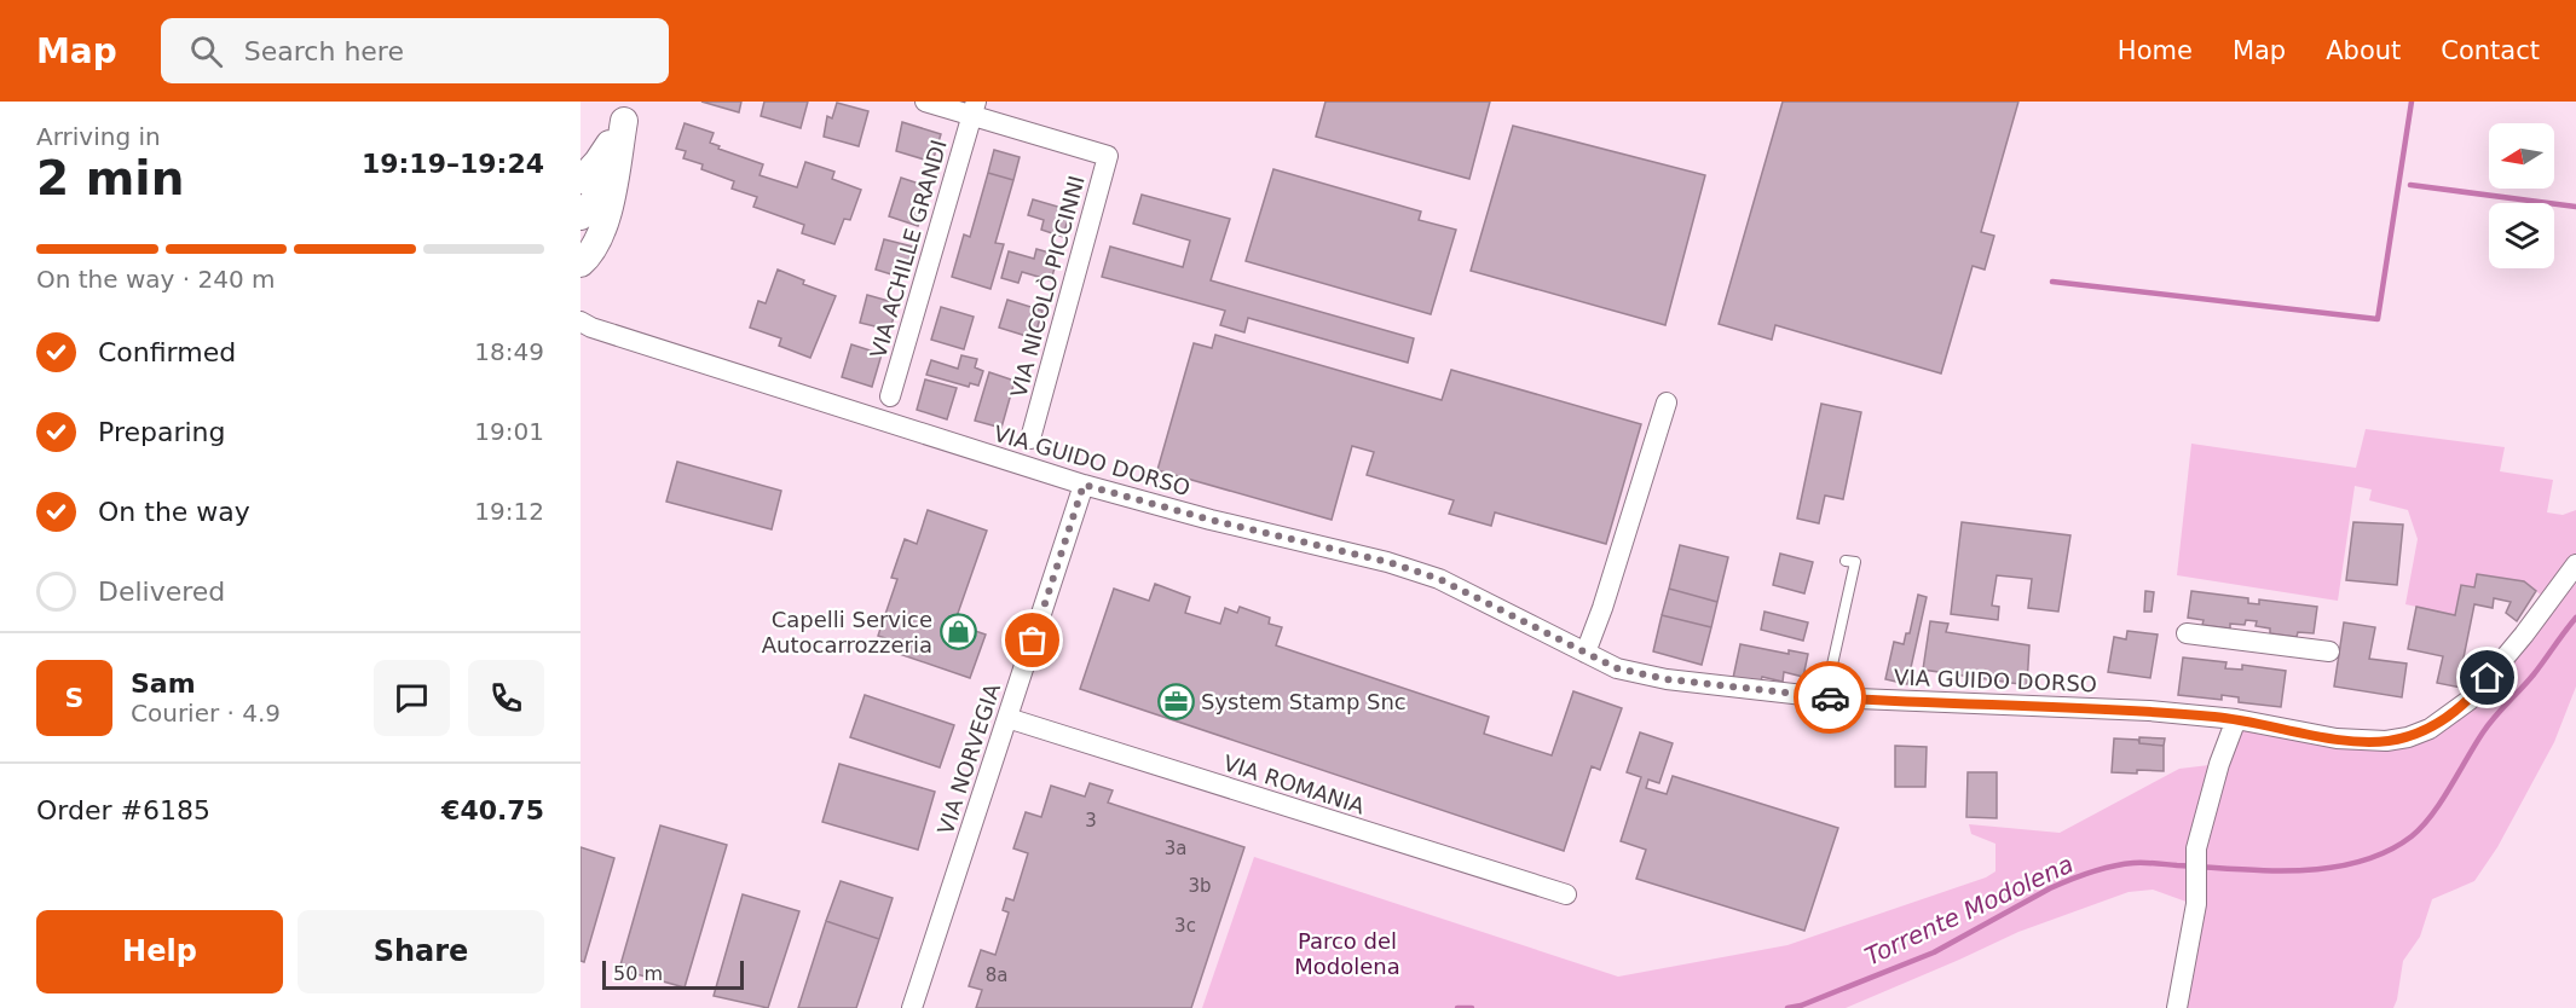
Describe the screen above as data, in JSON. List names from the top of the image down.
{
  "streets": {
    "street": [
      "VIA ACHILLE GRANDI",
      "VIA NICOLÒ PICCINNI",
      "VIA GUIDO DORSO",
      "VIA NORVEGIA",
      "VIA ROMANIA"
    ]
  },
  "crossings": [
    ["VIA ACHILLE GRANDI", "VIA NICOLÒ PICCINNI"],
    ["VIA GUIDO DORSO", "VIA NORVEGIA"],
    ["VIA NORVEGIA", "VIA ROMANIA"]
  ],
  "water": ["Torrente Modolena"],
  "parks": ["Parco del Modolena"],
  "places": {
    "shop": ["Capelli Service Autocarrozzeria"],
    "office": ["System Stamp Snc"]
  },
  "house_numbers": [
    "3",
    "3a",
    "3b",
    "3c",
    "8a"
  ],
  "scale_bar": "50 m",
  "north": "left",
  "page": {
    "header": "Map",
    "search": "Search here",
    "nav": [
      "Home",
      "Map",
      "About",
      "Contact"
    ],
    "heading": ["2 min", "Arriving in", "19:19–19:24"],
    "panel": [
      "Sam",
      "Courier · 4.9",
      "Order #6185",
      "€40.75"
    ],
    "bar": "On the way · 240 m",
    "list": [
      ["Confirmed", "18:49"],
      ["Preparing", "19:01"],
      ["On the way", "19:12"],
      "Delivered"
    ],
    "round": "S",
    "buttons": ["Help", "Share"],
    "scale": "50 m"
  }
}
